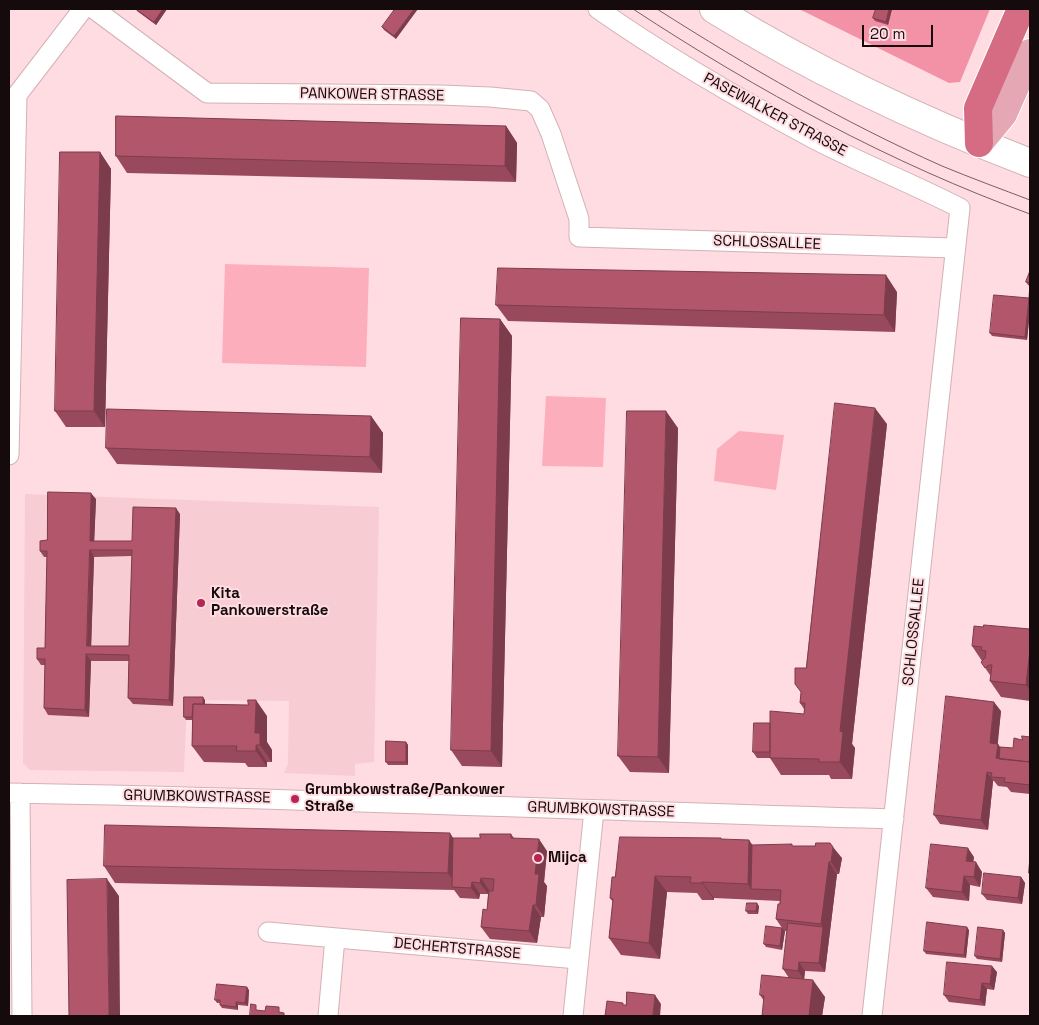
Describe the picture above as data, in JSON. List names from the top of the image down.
{
  "streets": {
    "street": [
      "PANKOWER STRASSE",
      "PASEWALKER STRASSE",
      "SCHLOSSALLEE",
      "GRUMBKOWSTRASSE",
      "DECHERTSTRASSE"
    ]
  },
  "crossings": [
    ["PANKOWER STRASSE", "SCHLOSSALLEE"],
    ["PASEWALKER STRASSE", "SCHLOSSALLEE"],
    ["SCHLOSSALLEE", "GRUMBKOWSTRASSE"]
  ],
  "places": ["Kita Pankowerstraße", "Grumbkowstraße/Pankower Straße", "Mijca"],
  "scale_bar": "20 m"
}
